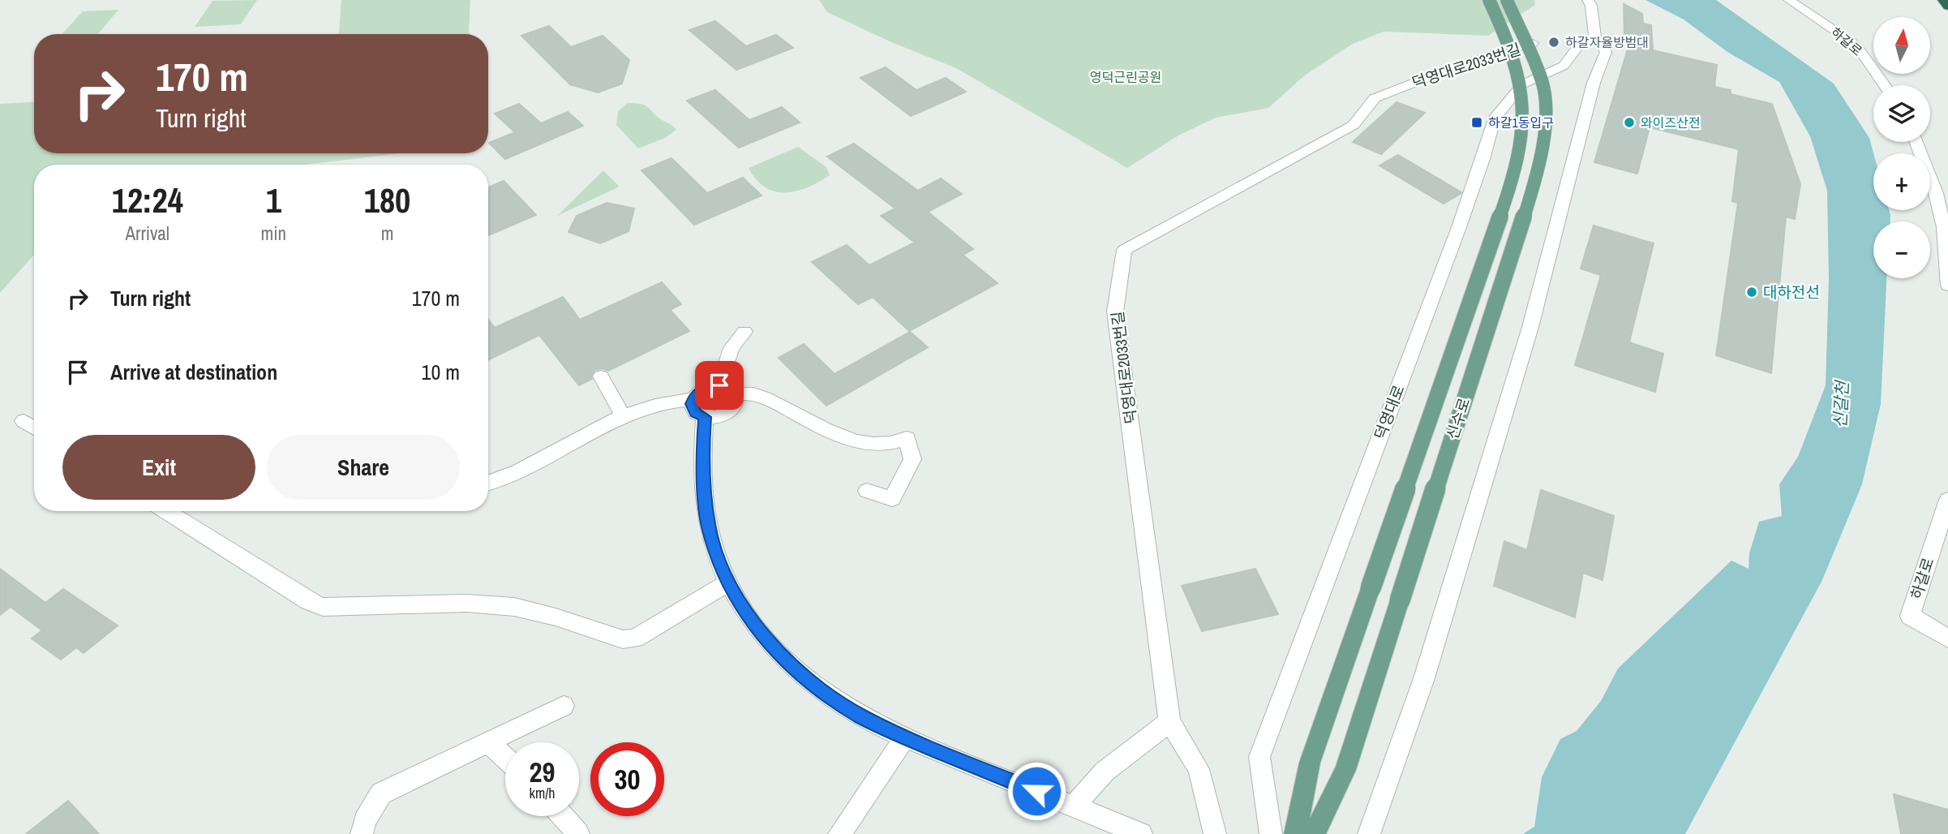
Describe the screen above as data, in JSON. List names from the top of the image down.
{
  "streets": {
    "main road": ["신수로"],
    "street": ["하갈로", "덕영대로2033번길", "덕영대로"]
  },
  "water": ["신갈천"],
  "parks": ["영덕근린공원"],
  "places": {
    "other": ["하갈자율방범대", "와이즈산전", "대하전선"],
    "transit": ["하갈1동입구"]
  },
  "north": "top",
  "page": {
    "map_buttons": ["+", "−"],
    "turn": ["170 m", "Turn right"],
    "eta": [
      "12:24",
      "Arrival",
      "1",
      "min",
      "180",
      "m"
    ],
    "list": [
      {
        "name": "Turn right",
        "value": "170 m"
      },
      {
        "name": "Arrive at destination",
        "value": "10 m"
      }
    ],
    "buttons": ["Exit", "Share"],
    "speed": "29 km/h",
    "limit": "30"
  }
}
